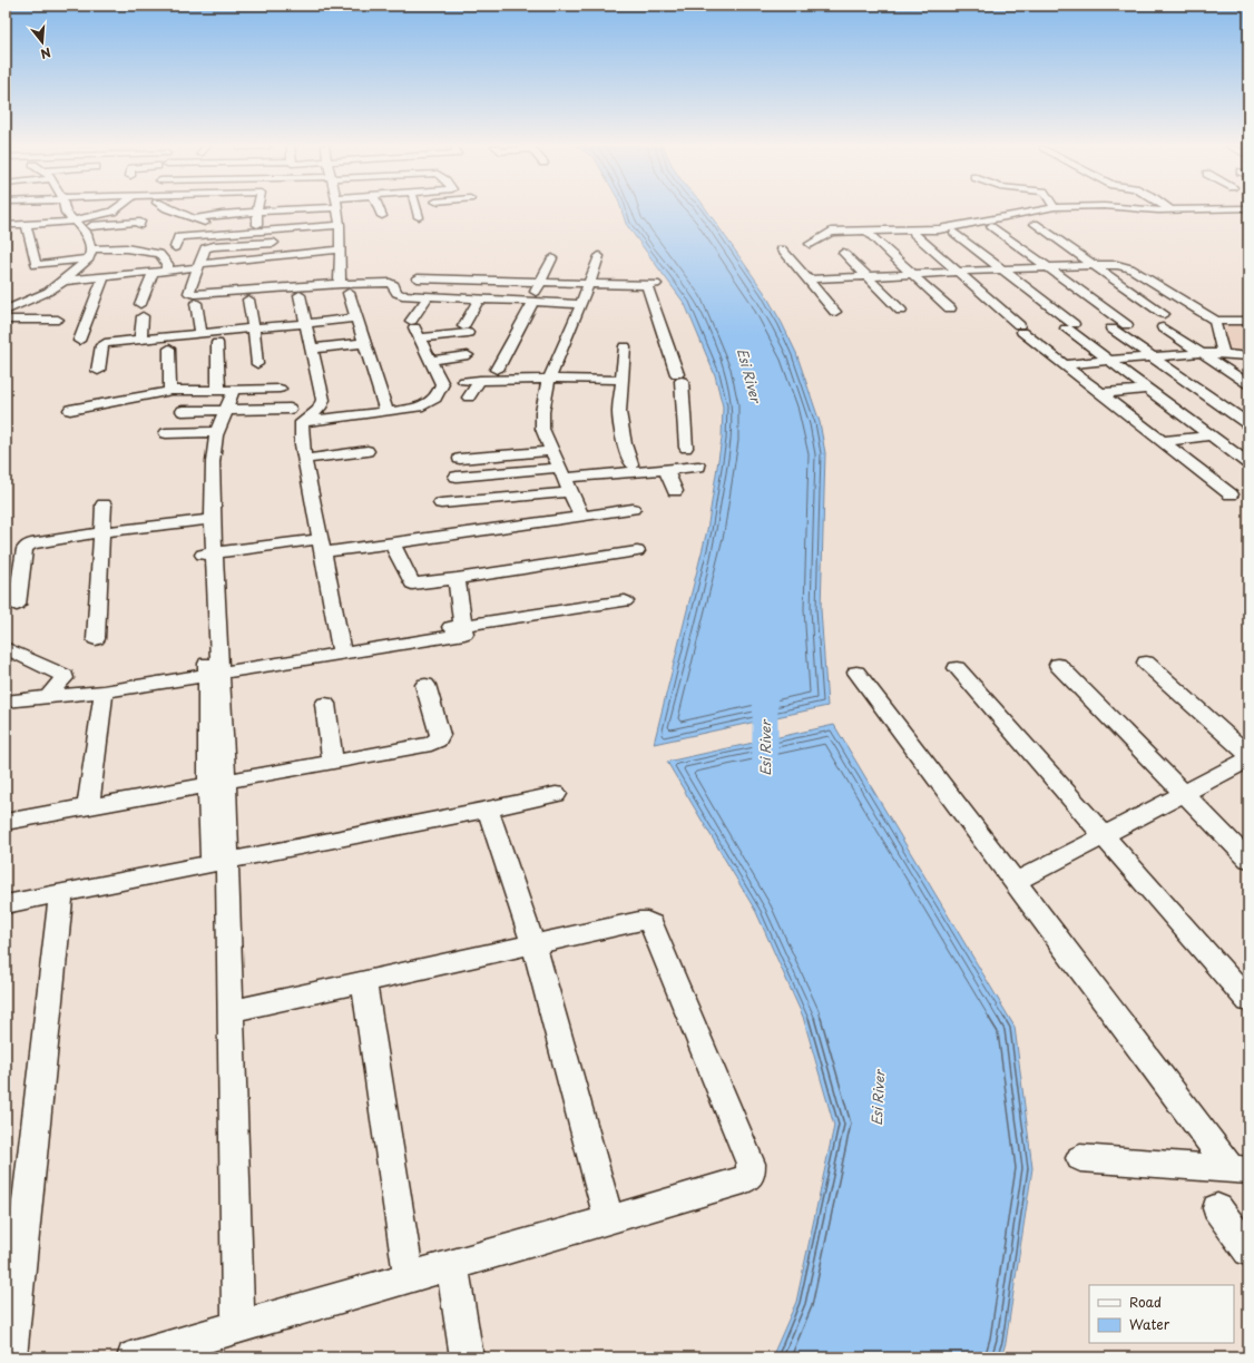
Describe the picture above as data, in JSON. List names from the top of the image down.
{
  "water": ["Esi River"],
  "legend": ["Road", "Water"],
  "north": "bottom"
}
